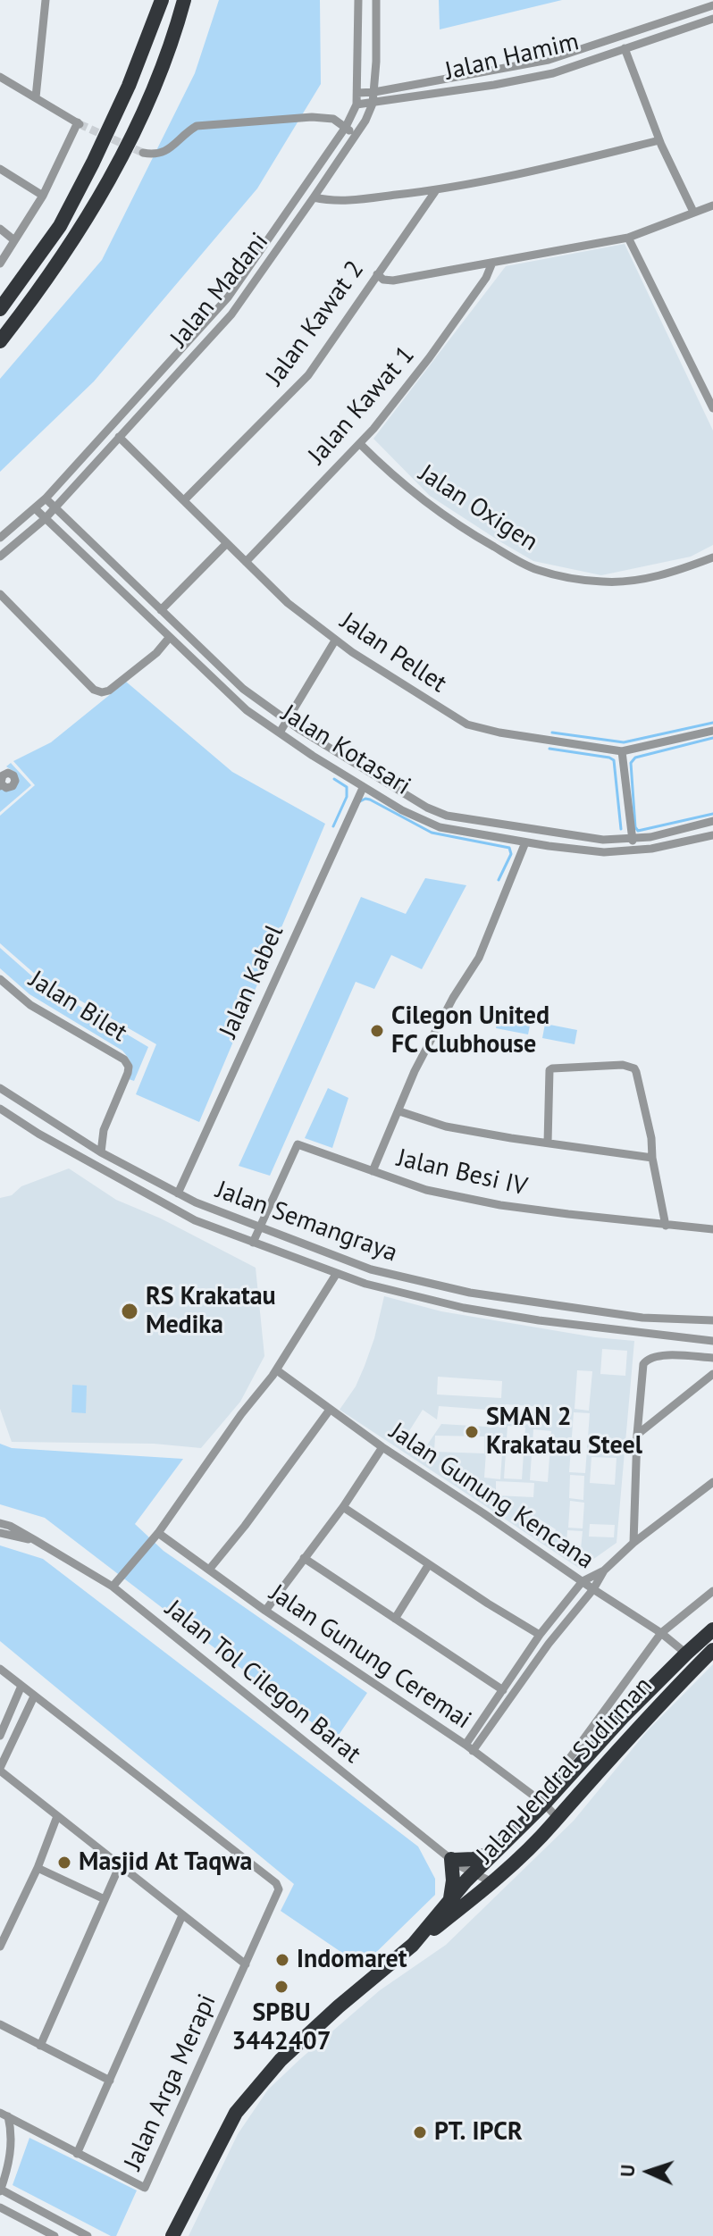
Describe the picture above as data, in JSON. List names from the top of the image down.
{
  "streets": {
    "highway": ["Jalan Jendral Sudirman"],
    "street": [
      "Jalan Hamim",
      "Jalan Madani",
      "Jalan Kawat 2",
      "Jalan Kawat 1",
      "Jalan Oxigen",
      "Jalan Pellet",
      "Jalan Kotasari",
      "Jalan Kabel",
      "Jalan Bilet",
      "Jalan Besi IV",
      "Jalan Semangraya",
      "Jalan Gunung Kencana",
      "Jalan Gunung Ceremai",
      "Jalan Tol Cilegon Barat",
      "Jalan Arga Merapi"
    ]
  },
  "crossings": [
    ["Jalan Hamim", "Jalan Madani"],
    ["Jalan Madani", "Jalan Pellet"],
    ["Jalan Madani", "Jalan Kotasari"],
    ["Jalan Kawat 2", "Jalan Pellet"],
    ["Jalan Kawat 1", "Jalan Oxigen"],
    ["Jalan Kawat 1", "Jalan Pellet"],
    ["Jalan Kotasari", "Jalan Kabel"],
    ["Jalan Kabel", "Jalan Semangraya"],
    ["Jalan Bilet", "Jalan Semangraya"],
    ["Jalan Besi IV", "Jalan Semangraya"],
    ["Jalan Gunung Ceremai", "Jalan Jendral Sudirman"]
  ],
  "places": [
    "Cilegon United FC Clubhouse",
    "RS Krakatau Medika",
    "SMAN 2 Krakatau Steel",
    "Masjid At Taqwa",
    "Indomaret",
    "SPBU 3442407",
    "PT. IPCR"
  ],
  "north": "left"
}
